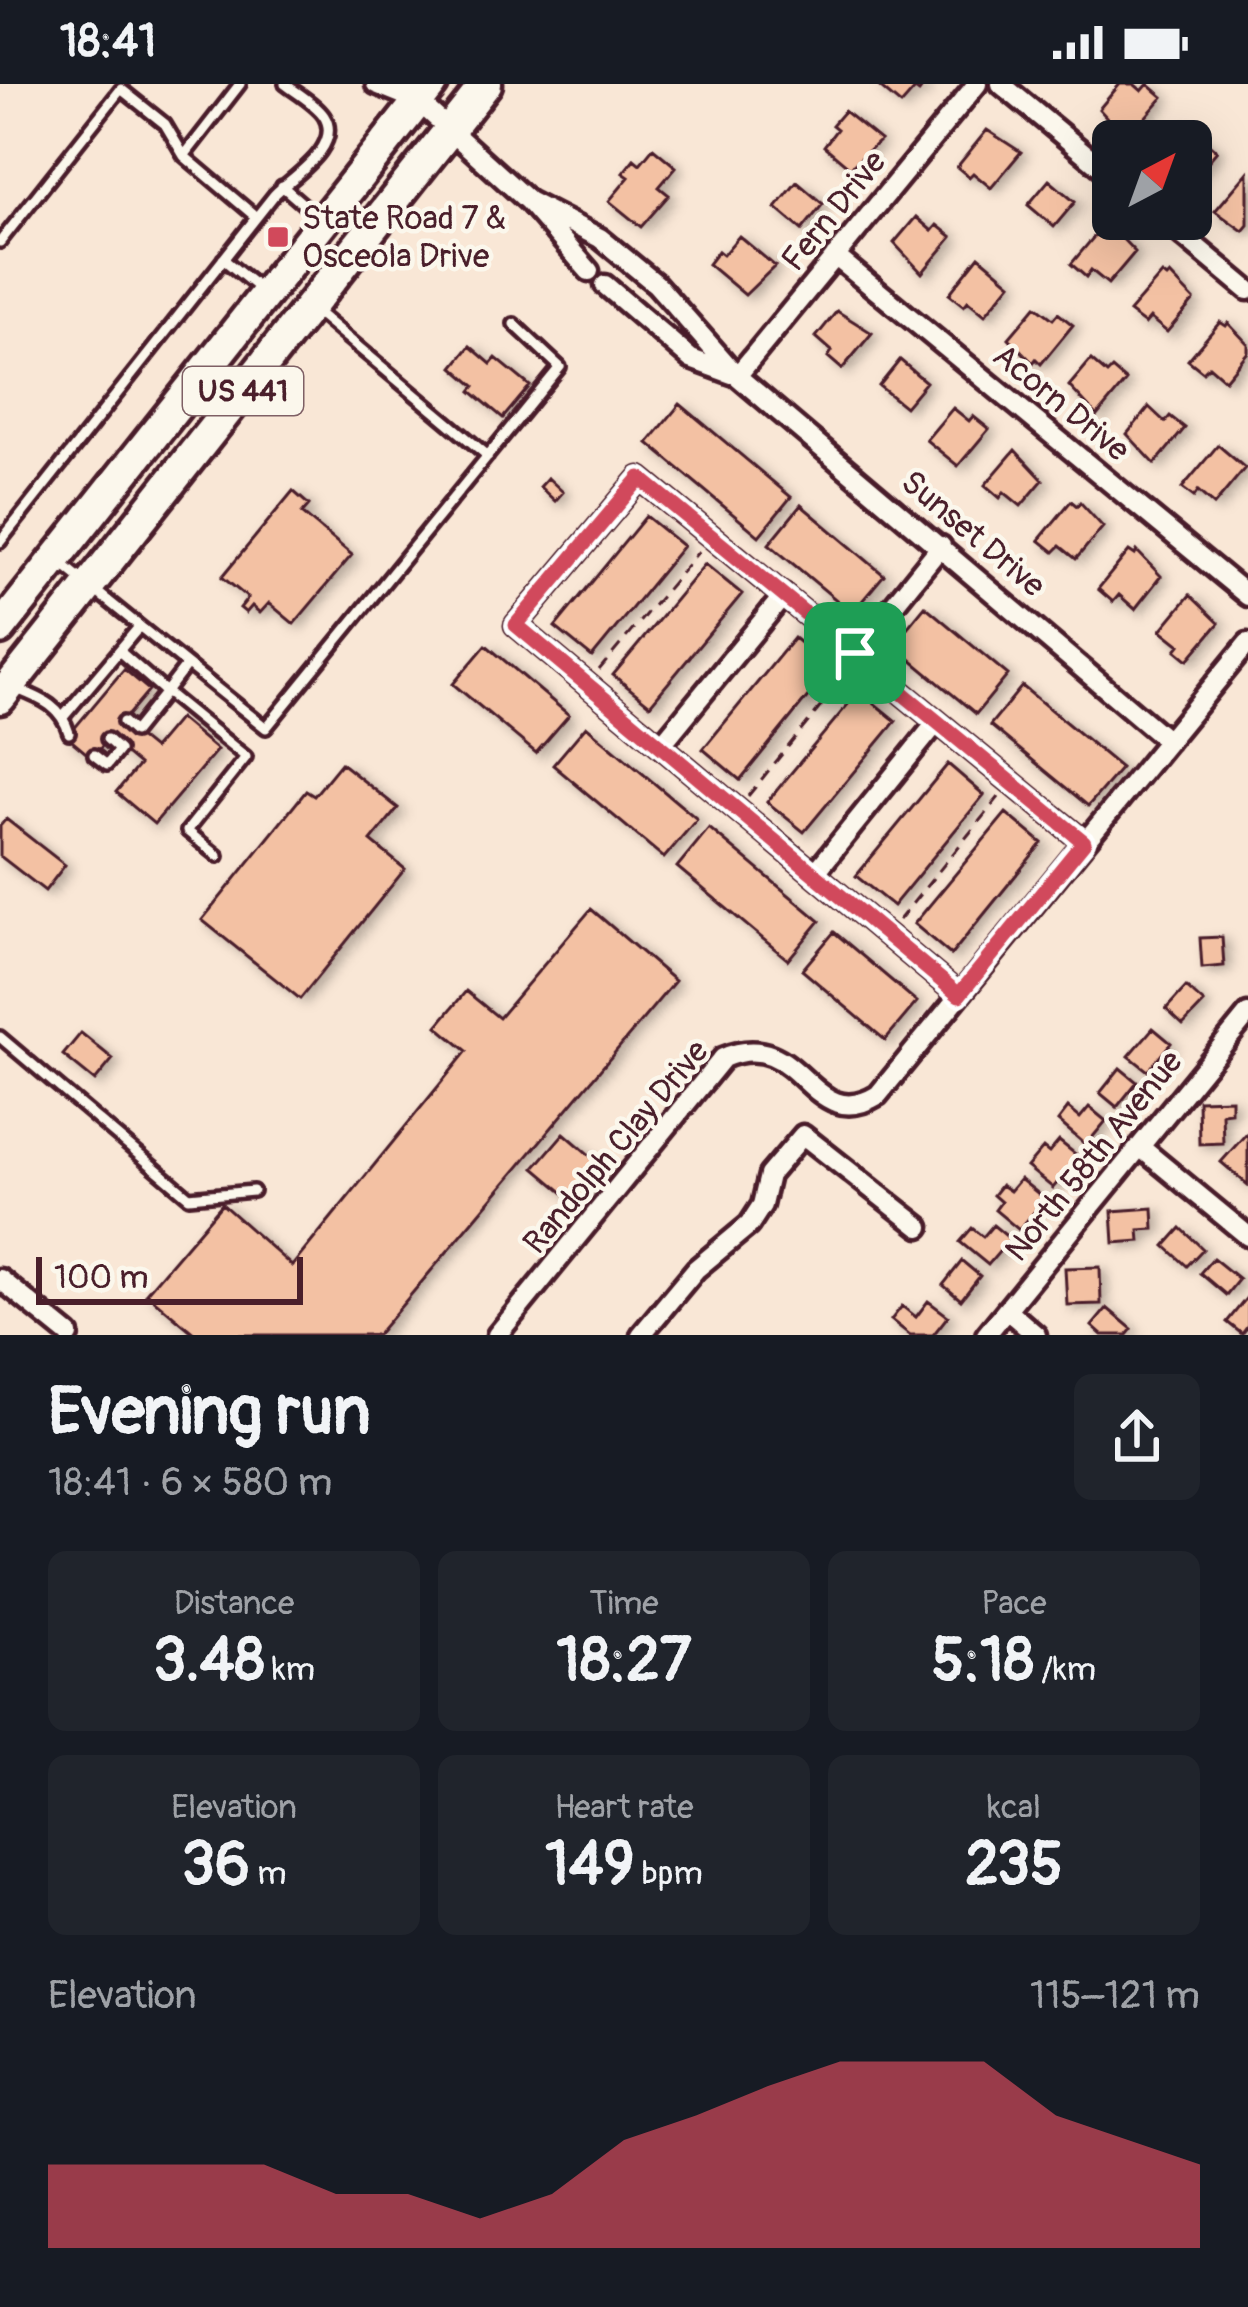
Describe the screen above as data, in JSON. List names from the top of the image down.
{
  "streets": {
    "main road": ["US 441"],
    "street": [
      "Fern Drive",
      "Acorn Drive",
      "Sunset Drive",
      "Randolph Clay Drive",
      "North 58th Avenue"
    ]
  },
  "crossings": [
    ["Fern Drive", "Acorn Drive"],
    ["Fern Drive", "Sunset Drive"],
    ["US 441", "Sunset Drive"],
    ["Sunset Drive", "Randolph Clay Drive"]
  ],
  "places": {
    "transit": ["State Road 7 & Osceola Drive"]
  },
  "scale_bar": "100 m",
  "north": "top right",
  "page": {
    "status": "18:41",
    "scale": "100 m",
    "heading": ["Evening run", "18:41 · 6 × 580 m"],
    "stats": [
      ["Distance", "3.48 km"],
      ["Time", "18:27"],
      ["Pace", "5:18 /km"],
      ["Elevation", "36 m"],
      ["Heart rate", "149 bpm"],
      ["kcal", "235"]
    ],
    "chart": ["Elevation", "115–121 m"]
  }
}
